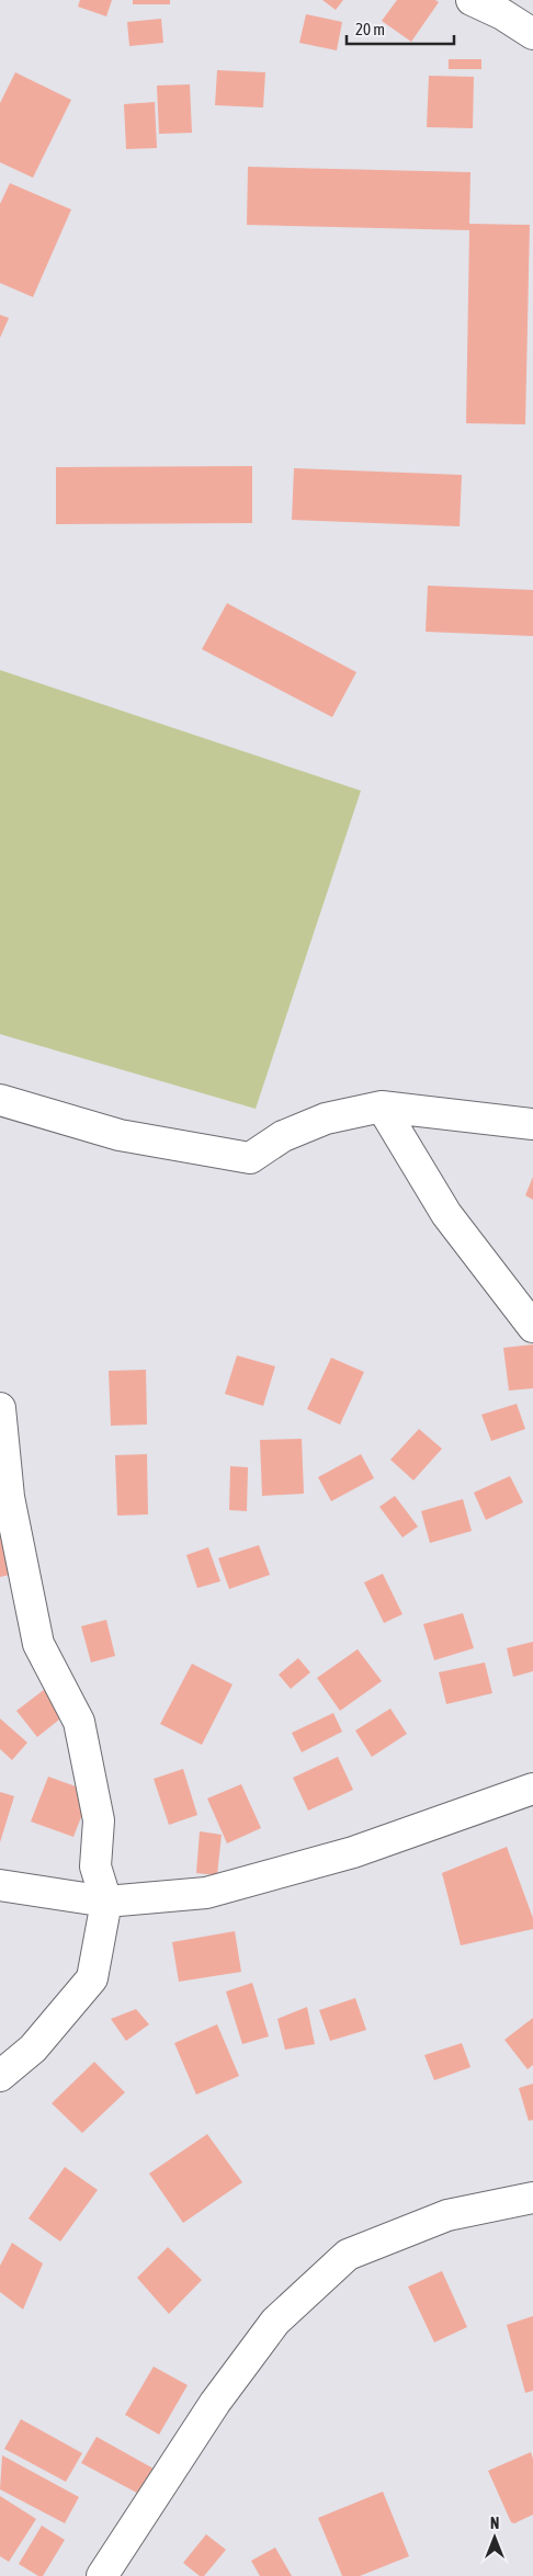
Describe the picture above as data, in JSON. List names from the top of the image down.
{
  "scale_bar": "20 m",
  "north": "top"
}
